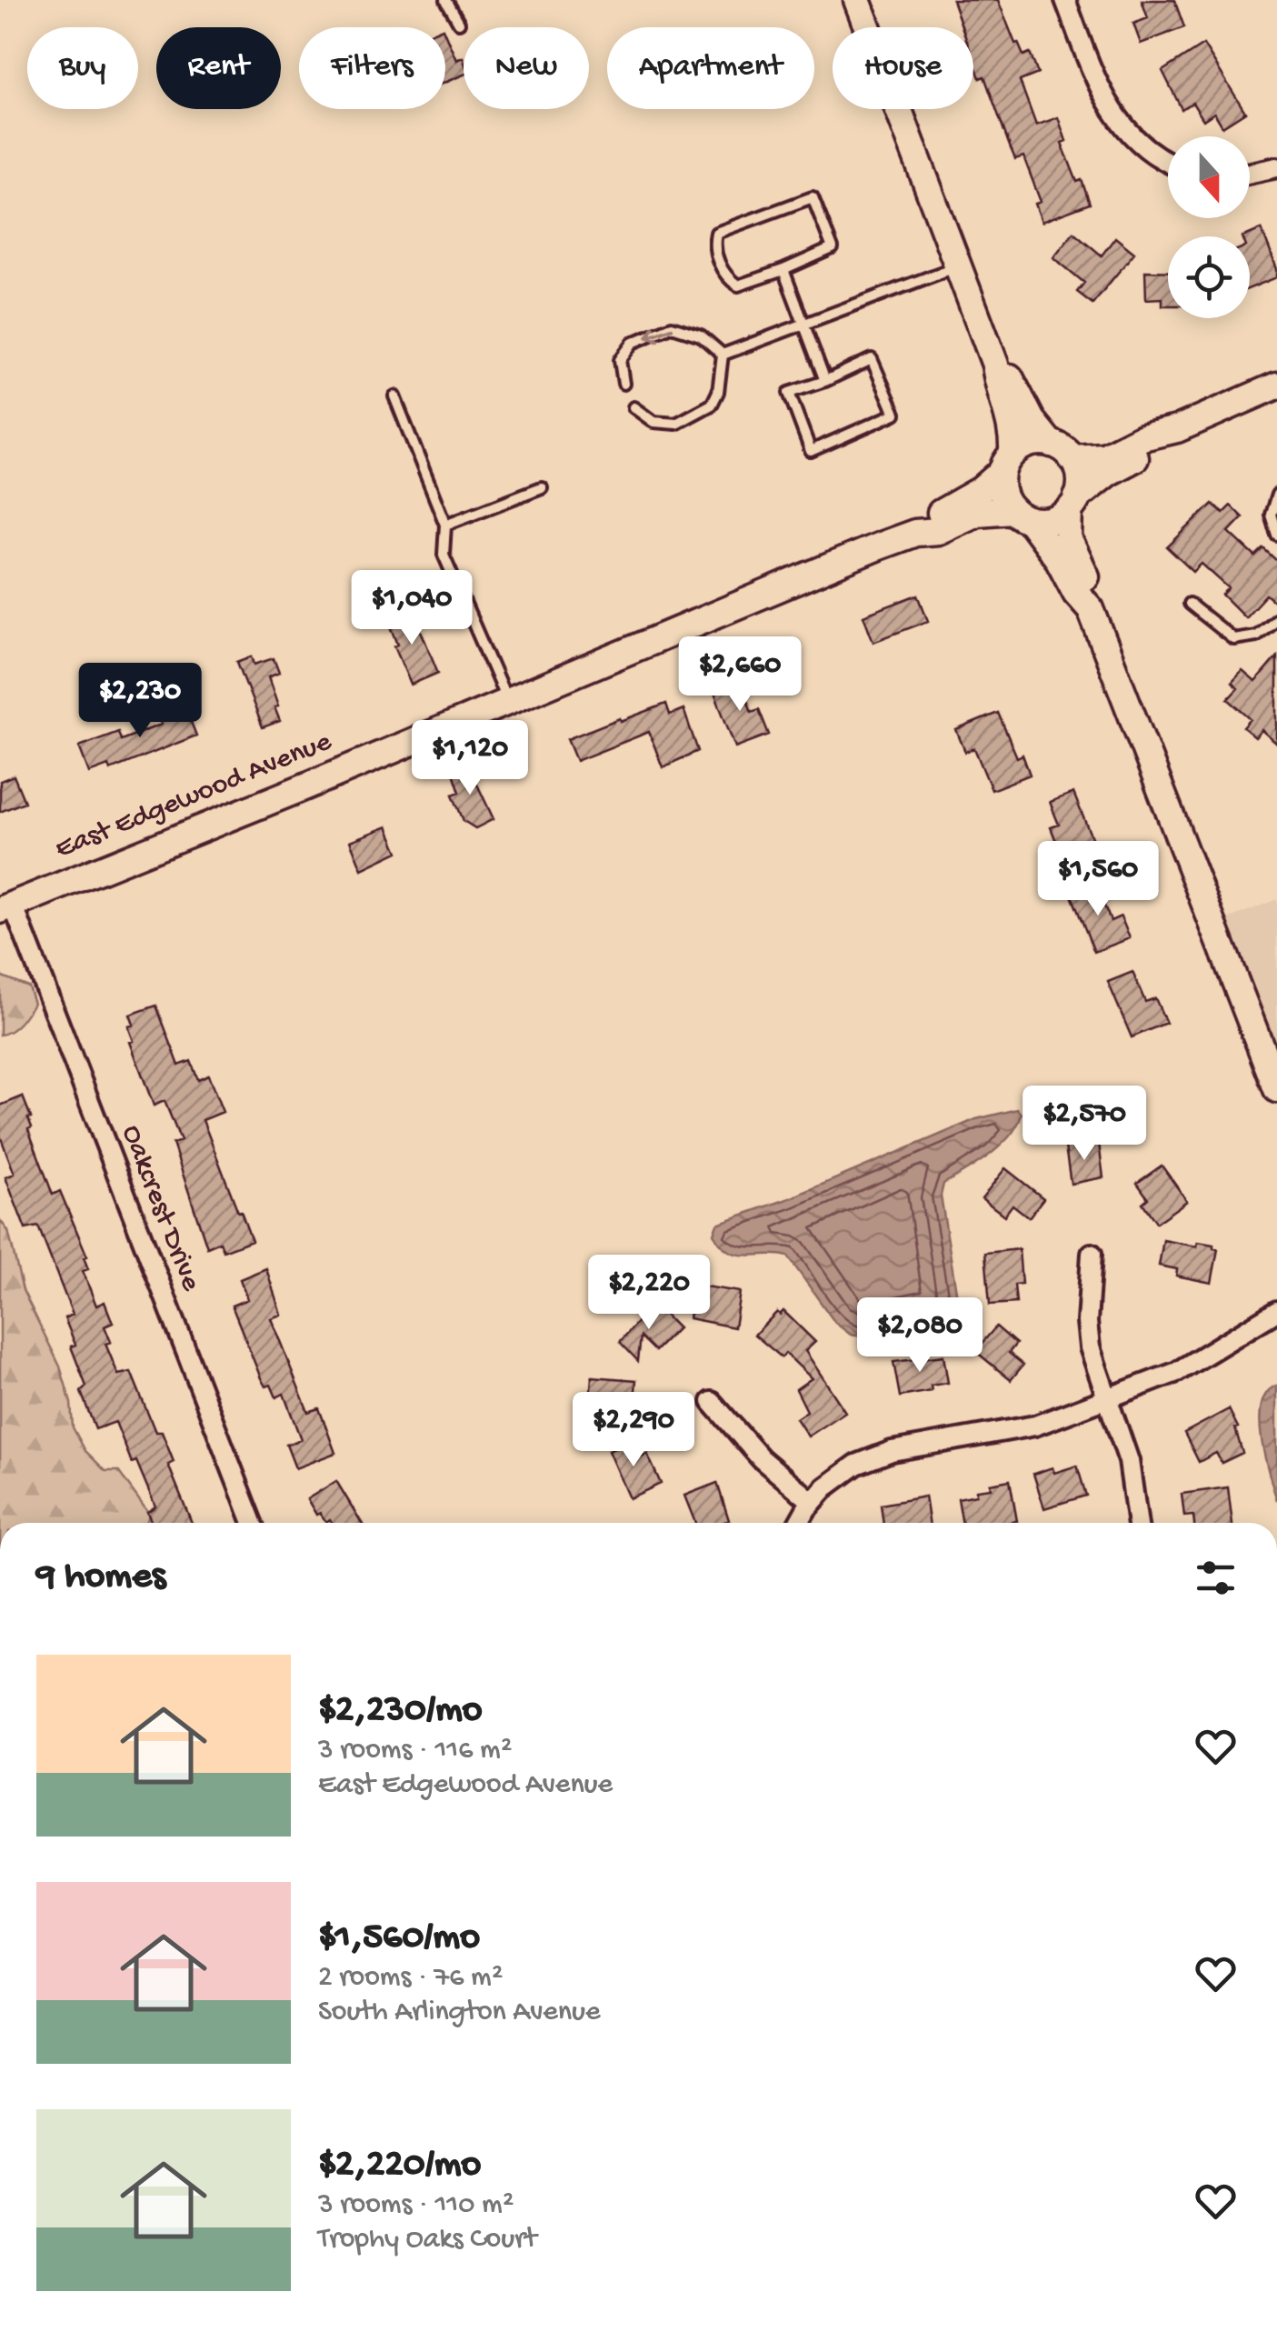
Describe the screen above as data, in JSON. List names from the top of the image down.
{
  "streets": {
    "main road": ["East Edgewood Avenue"],
    "street": ["Oakcrest Drive"]
  },
  "crossings": [
    ["East Edgewood Avenue", "Oakcrest Drive"]
  ],
  "north": "bottom",
  "page": {
    "chip": [
      "Buy",
      "Rent",
      "Filters",
      "New",
      "Apartment",
      "House"
    ],
    "price": [
      "$1,040",
      "$2,660",
      "$2,230",
      "$1,120",
      "$1,560",
      "$2,570",
      "$2,220",
      "$2,080",
      "$2,290"
    ],
    "heading": "9 homes",
    "list": [
      {
        "name": "$2,230/mo",
        "note": "3 rooms · 116 m² · East Edgewood Avenue"
      },
      {
        "name": "$1,560/mo",
        "note": "2 rooms · 76 m² · South Arlington Avenue"
      },
      {
        "name": "$2,220/mo",
        "note": "3 rooms · 110 m² · Trophy Oaks Court"
      }
    ]
  }
}
